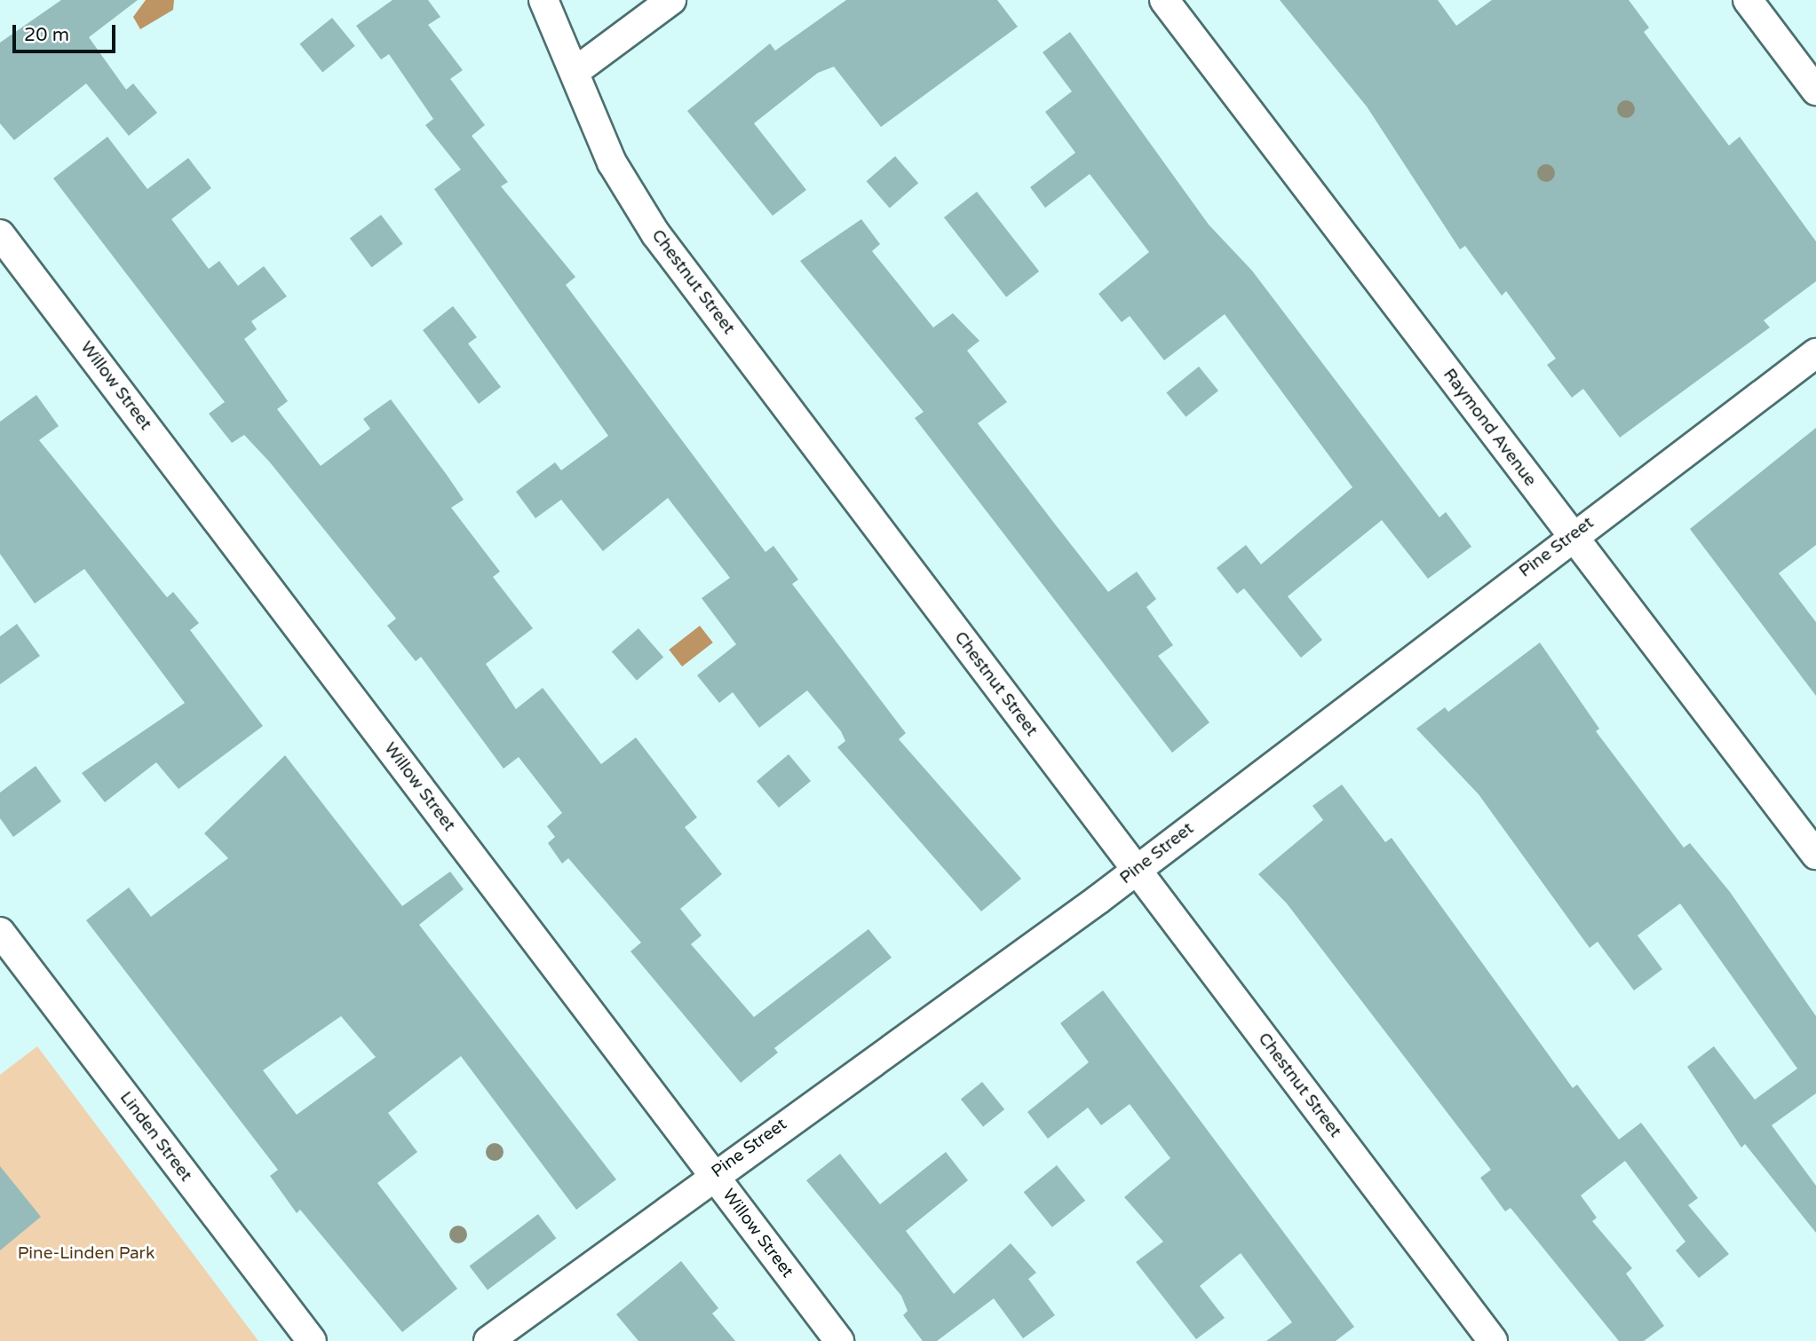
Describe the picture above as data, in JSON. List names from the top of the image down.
{
  "streets": {
    "street": [
      "Chestnut Street",
      "Willow Street",
      "Raymond Avenue",
      "Pine Street",
      "Linden Street"
    ]
  },
  "crossings": [
    ["Chestnut Street", "Pine Street"],
    ["Willow Street", "Pine Street"],
    ["Raymond Avenue", "Pine Street"]
  ],
  "parks": ["Pine-Linden Park"],
  "scale_bar": "20 m"
}
